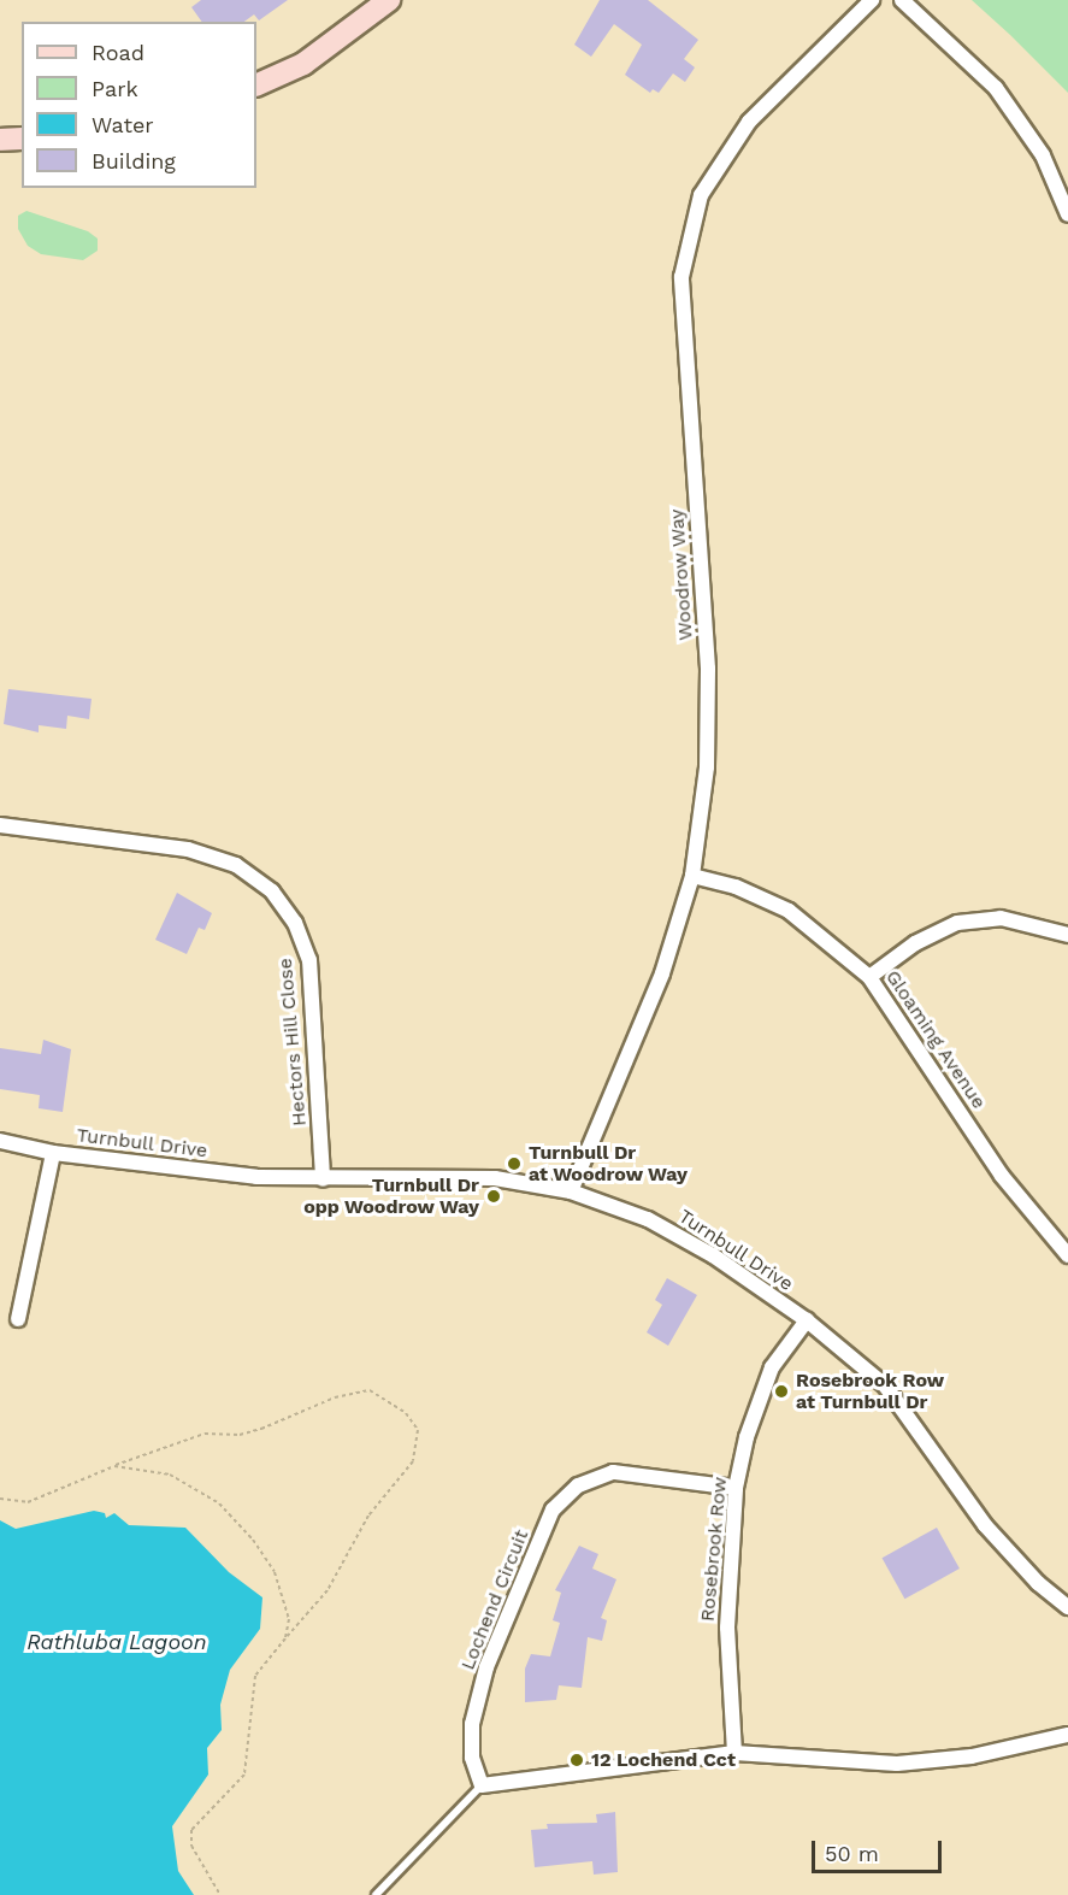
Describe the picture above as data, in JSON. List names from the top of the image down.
{
  "streets": {
    "street": [
      "Woodrow Way",
      "Gloaming Avenue",
      "Hectors Hill Close",
      "Turnbull Drive",
      "Rosebrook Row",
      "Lochend Circuit"
    ]
  },
  "crossings": [
    ["Woodrow Way", "Gloaming Avenue"],
    ["Woodrow Way", "Turnbull Drive"],
    ["Hectors Hill Close", "Turnbull Drive"],
    ["Turnbull Drive", "Rosebrook Row"],
    ["Rosebrook Row", "Lochend Circuit"]
  ],
  "water": ["Rathluba Lagoon"],
  "places": [
    "Turnbull Dr at Woodrow Way",
    "Turnbull Dr opp Woodrow Way",
    "Rosebrook Row at Turnbull Dr",
    "12 Lochend Cct"
  ],
  "legend": [
    "Road",
    "Park",
    "Water",
    "Building"
  ],
  "scale_bar": "50 m"
}
